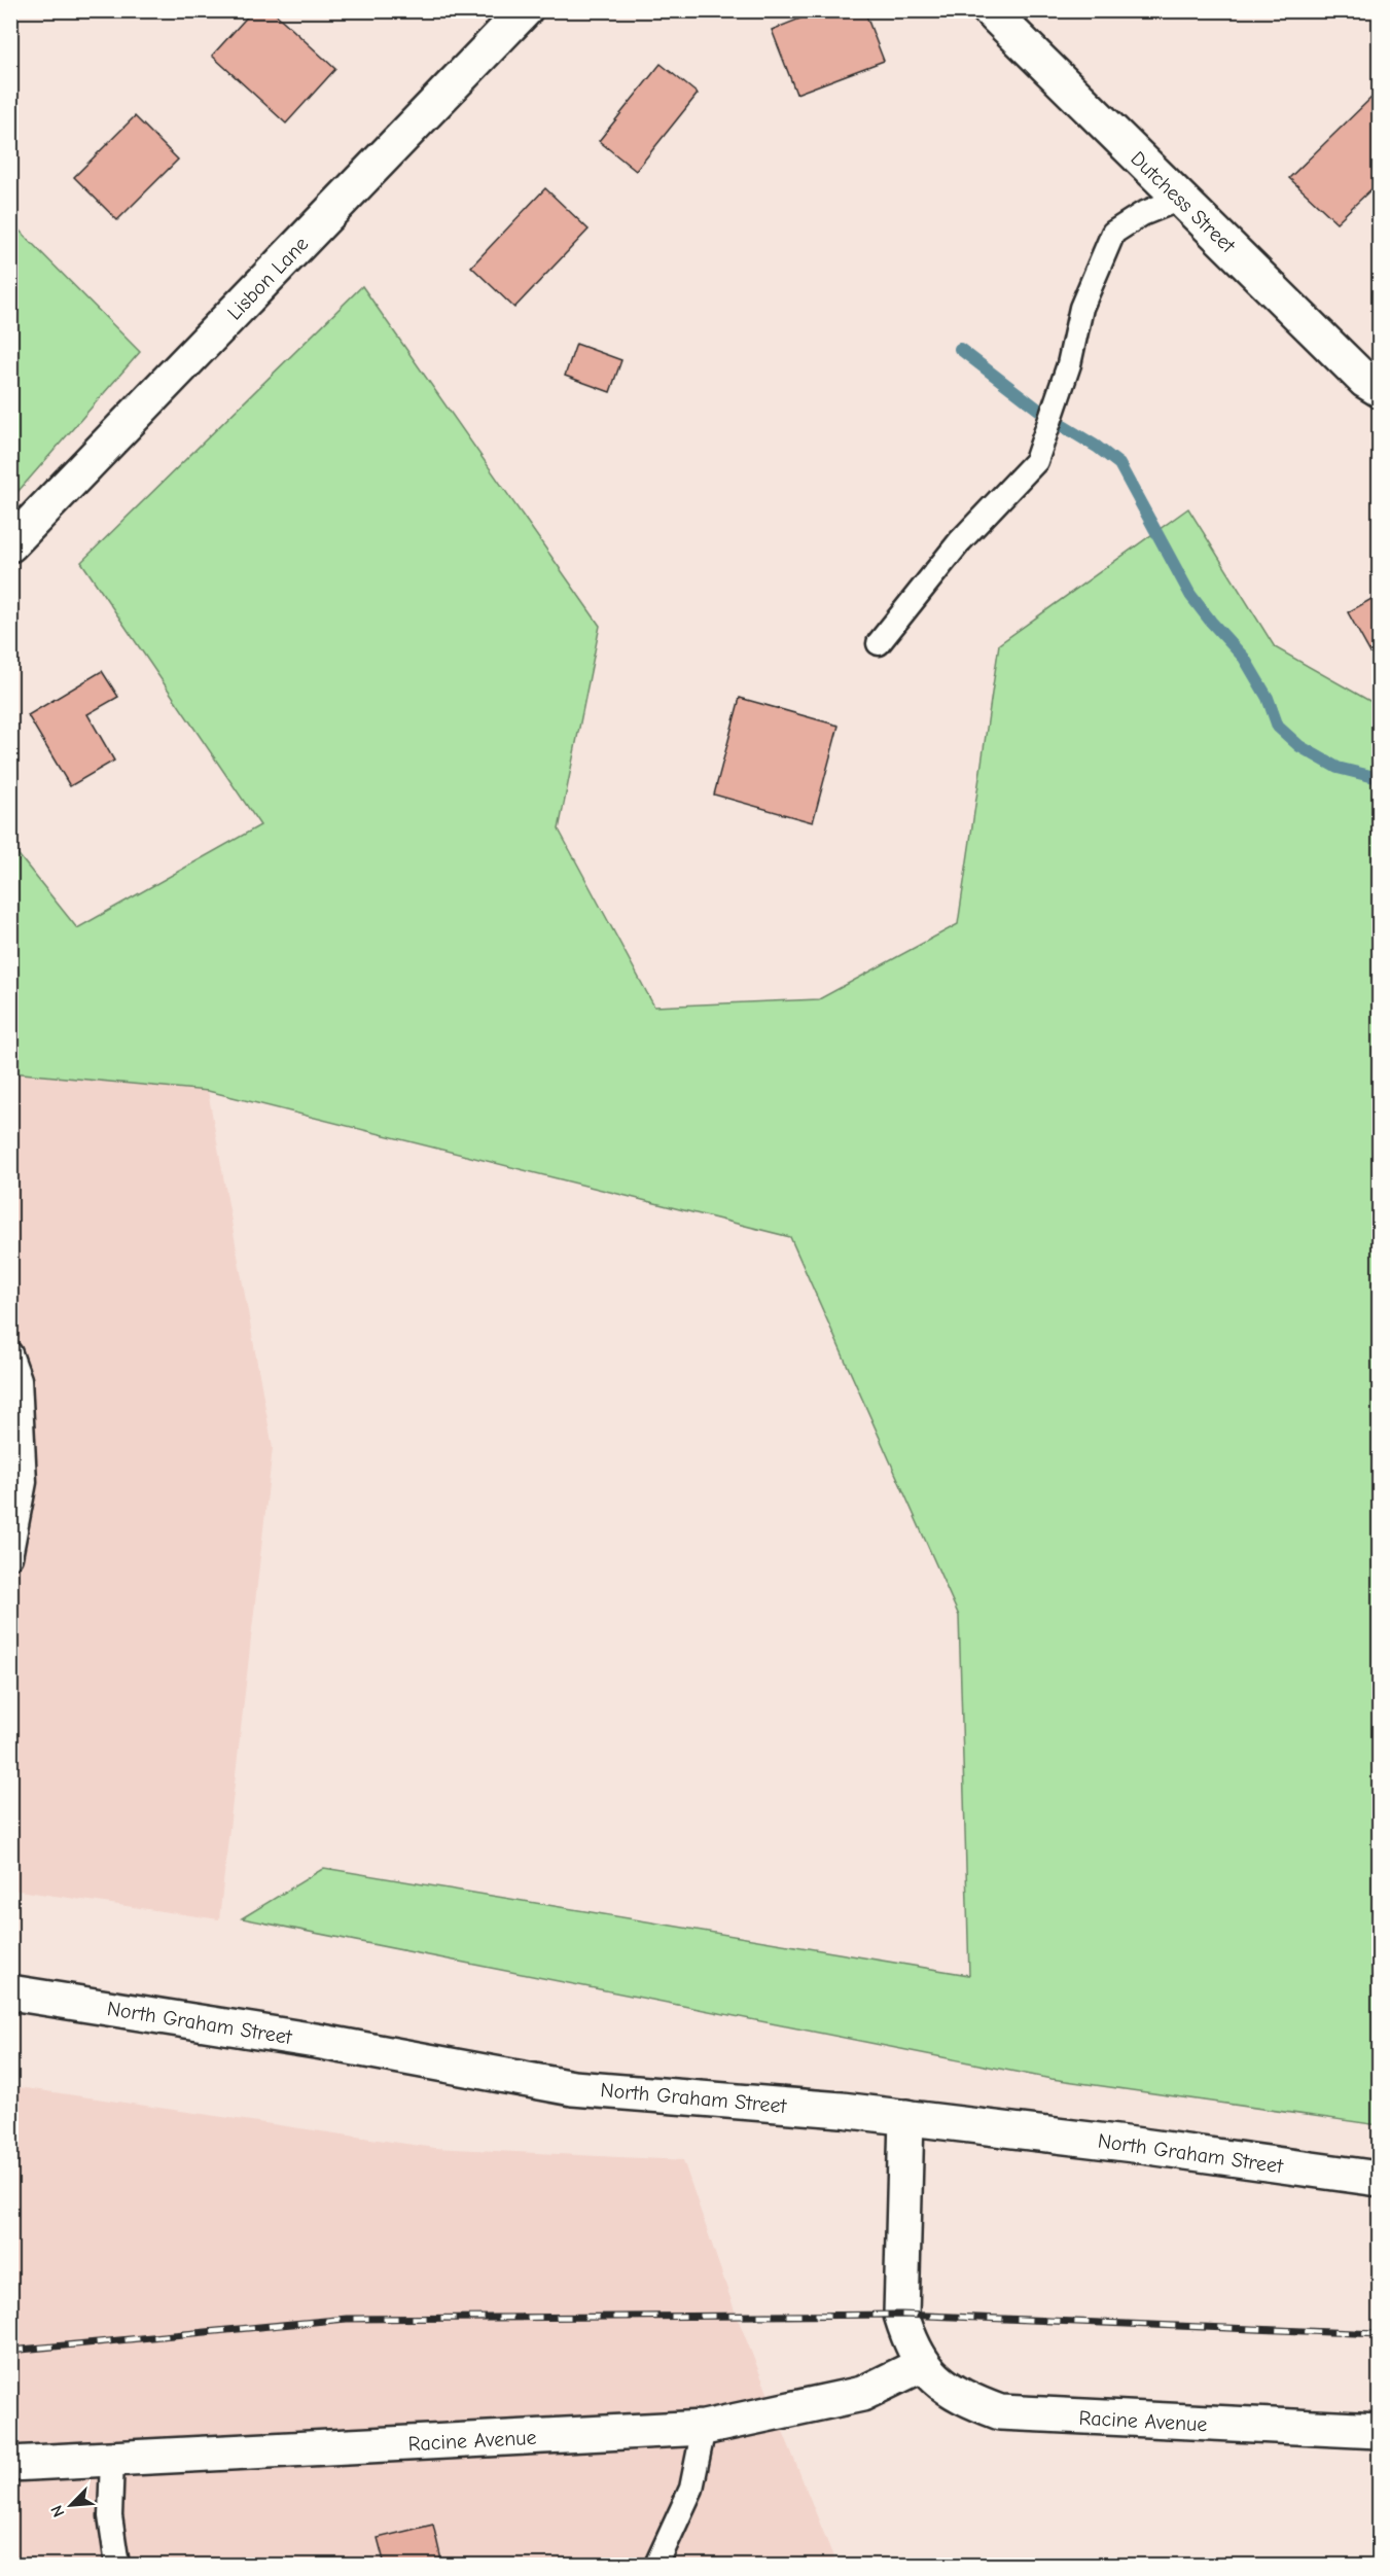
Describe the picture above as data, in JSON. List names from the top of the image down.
{
  "streets": {
    "street": [
      "Dutchess Street",
      "Lisbon Lane",
      "North Graham Street",
      "Racine Avenue"
    ]
  },
  "crossings": [
    ["North Graham Street", "Racine Avenue"]
  ],
  "north": "bottom left"
}
